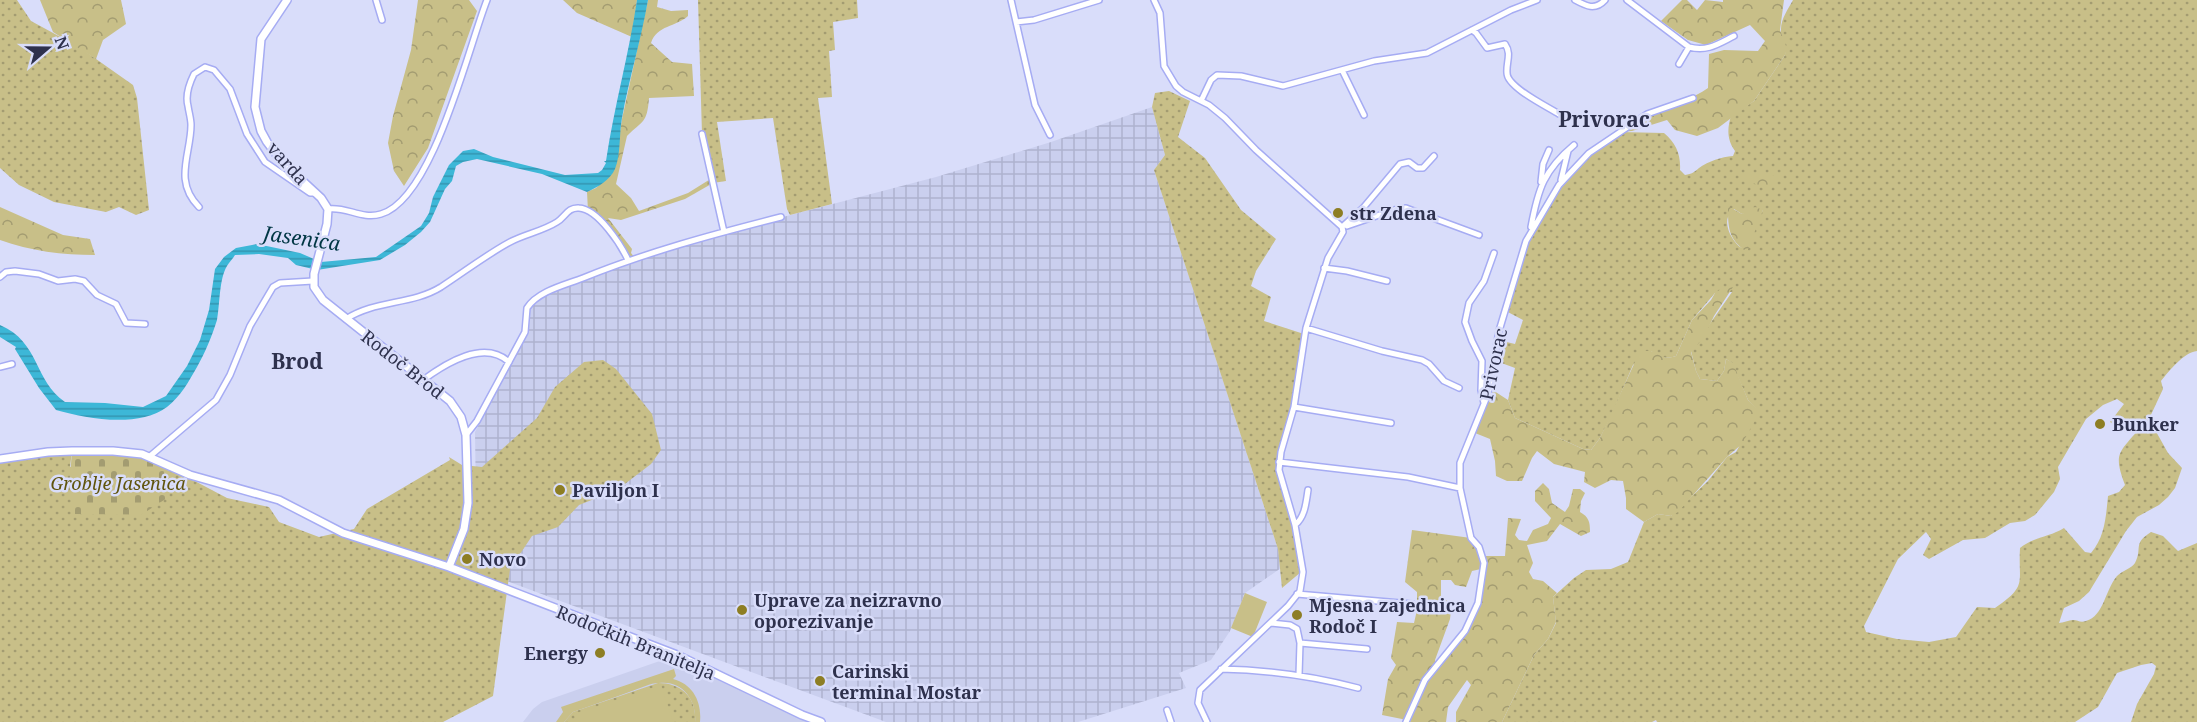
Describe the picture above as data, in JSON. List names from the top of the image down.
{
  "streets": {
    "street": [
      "varda",
      "Rodoč Brod",
      "Privorac",
      "Rodočkih Branitelja"
    ]
  },
  "crossings": [
    ["Rodoč Brod", "Rodočkih Branitelja"]
  ],
  "districts": ["Privorac", "Brod"],
  "water": ["Jasenica"],
  "parks": ["Groblje Jasenica"],
  "places": [
    "str Zdena",
    "Bunker",
    "Paviljon I",
    "Novo",
    "Uprave za neizravno oporezivanje",
    "Mjesna zajednica Rodoč I",
    "Energy",
    "Carinski terminal Mostar"
  ],
  "north": "right"
}
